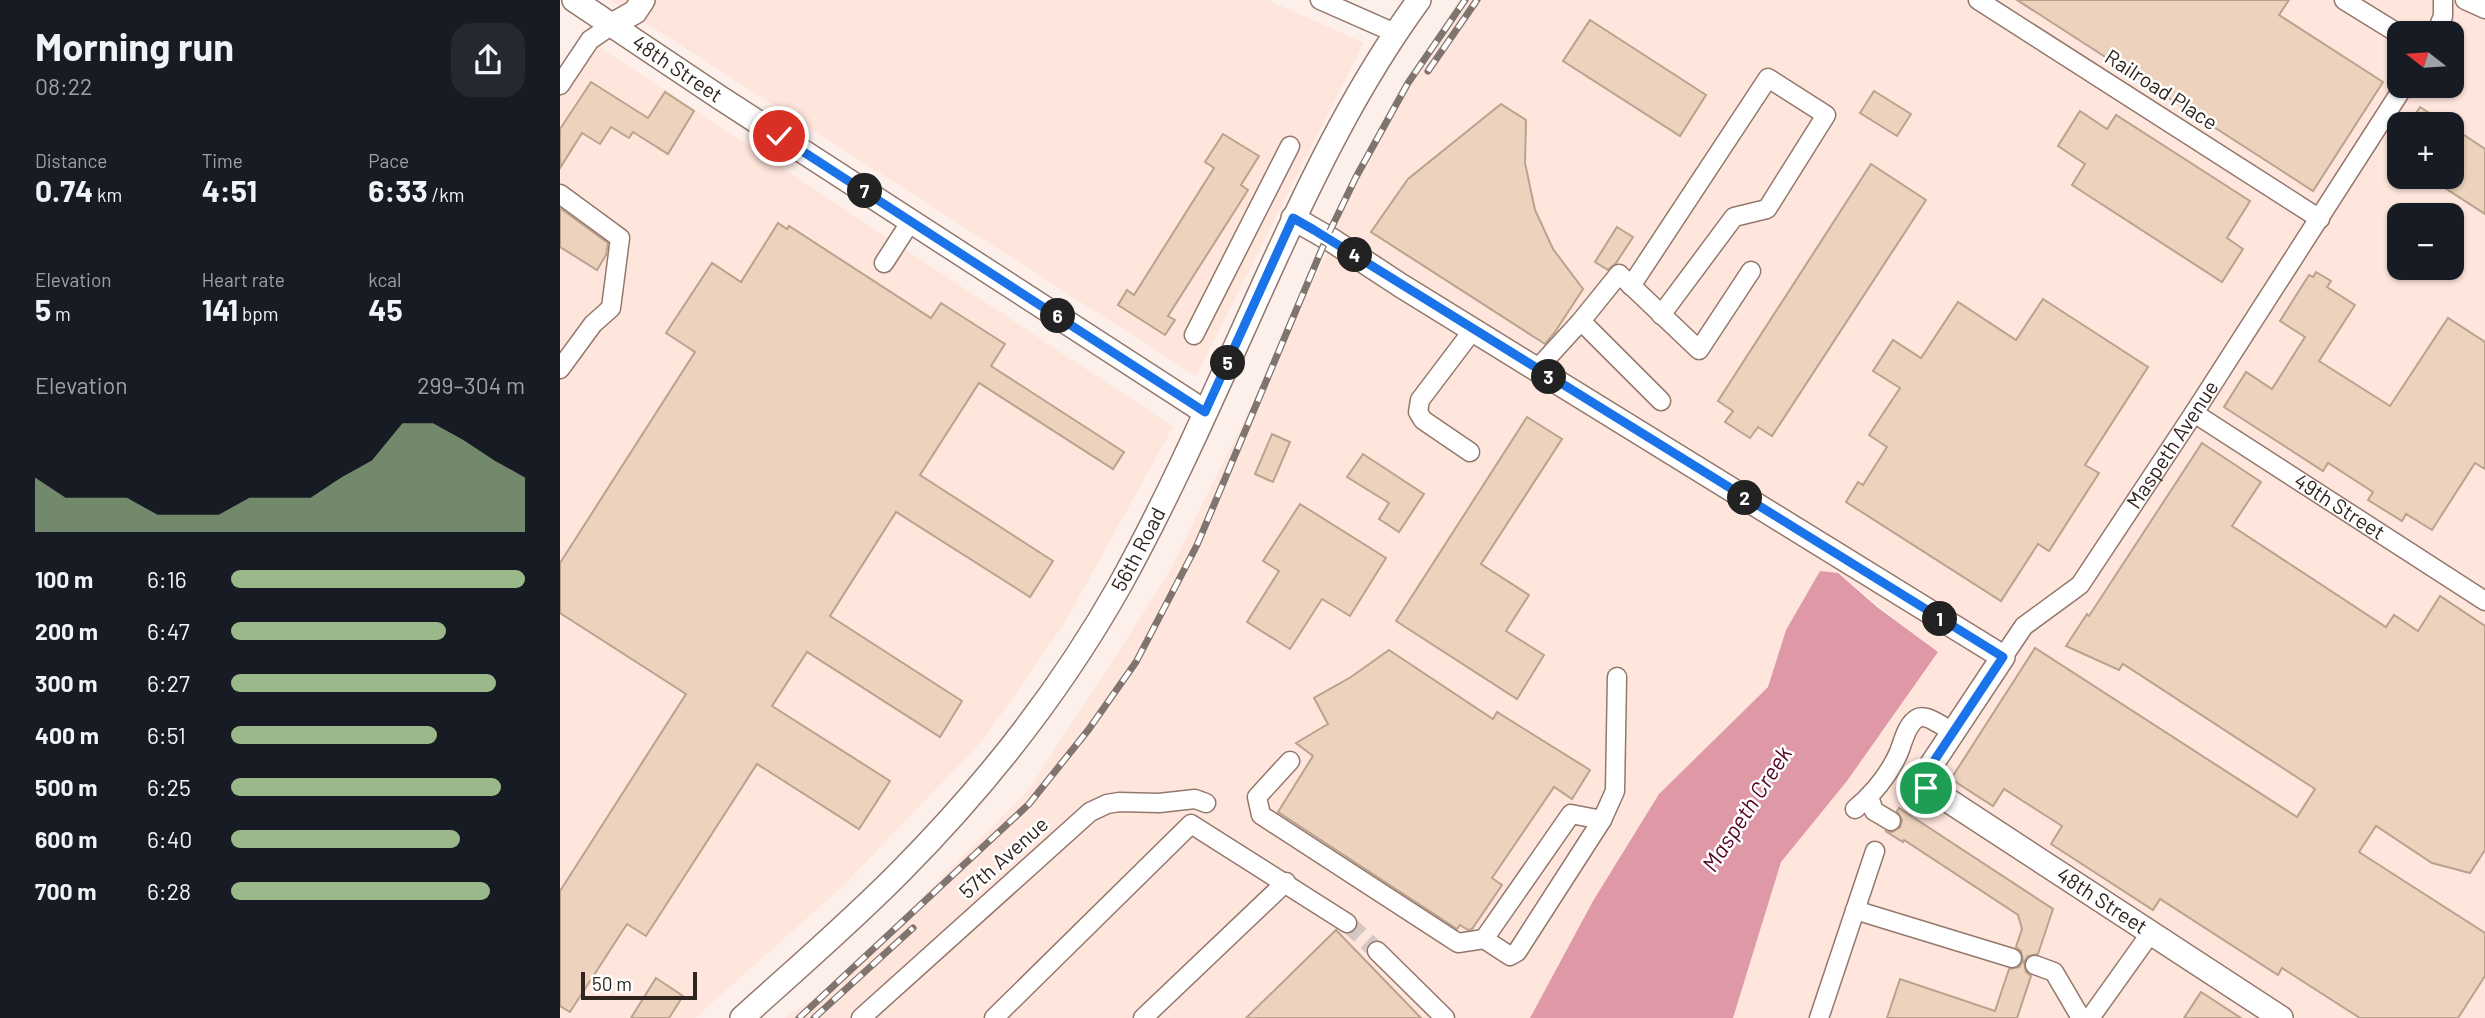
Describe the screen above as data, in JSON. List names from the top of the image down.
{
  "streets": {
    "main road": ["48th Street", "Maspeth Avenue", "56th Road"],
    "street": ["Railroad Place", "49th Street", "57th Avenue"]
  },
  "crossings": [
    ["48th Street", "Maspeth Avenue"],
    ["48th Street", "56th Road"],
    ["Railroad Place", "Maspeth Avenue"],
    ["Maspeth Avenue", "49th Street"]
  ],
  "water": ["Maspeth Creek"],
  "scale_bar": "50 m",
  "north": "left",
  "page": {
    "heading": ["Morning run", "08:22"],
    "map_buttons": ["+", "−"],
    "stats": [
      ["Distance", "0.74 km"],
      ["Time", "4:51"],
      ["Pace", "6:33 /km"],
      ["Elevation", "5 m"],
      ["Heart rate", "141 bpm"],
      ["kcal", "45"]
    ],
    "pins": [
      "7",
      "4",
      "6",
      "5",
      "3",
      "2",
      "1"
    ],
    "chart": ["Elevation", "299–304 m"],
    "list": [
      {
        "name": "100 m",
        "note": "6:16"
      },
      {
        "name": "200 m",
        "note": "6:47"
      },
      {
        "name": "300 m",
        "note": "6:27"
      },
      {
        "name": "400 m",
        "note": "6:51"
      },
      {
        "name": "500 m",
        "note": "6:25"
      },
      {
        "name": "600 m",
        "note": "6:40"
      },
      {
        "name": "700 m",
        "note": "6:28"
      }
    ],
    "scale": "50 m"
  }
}
